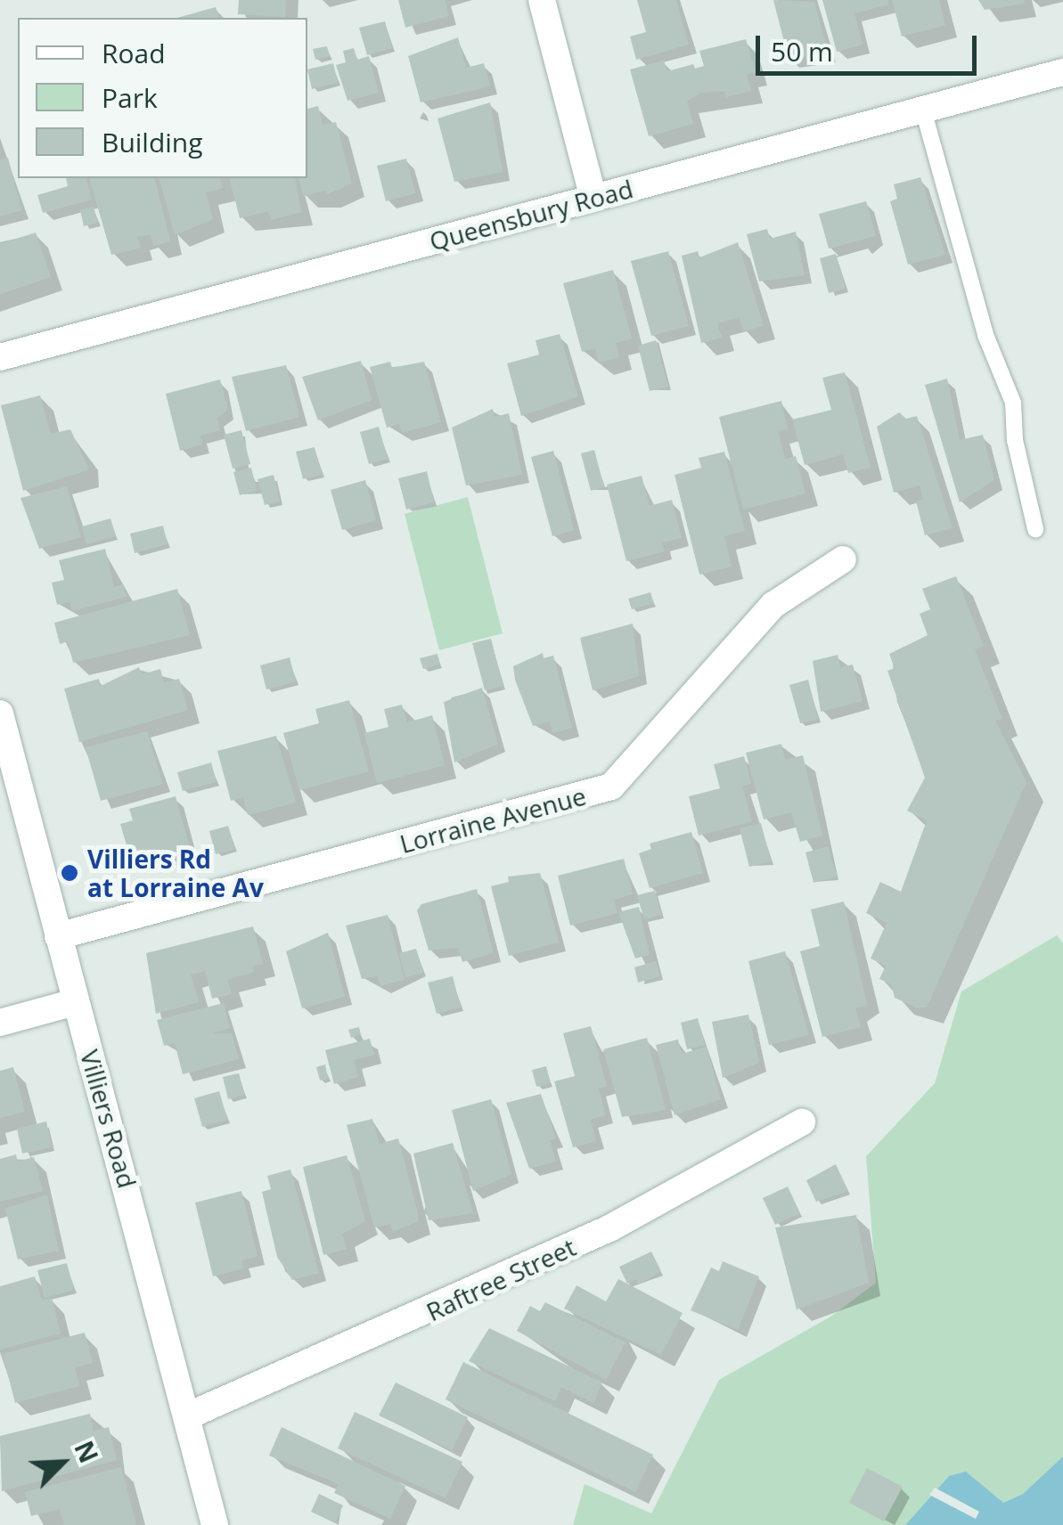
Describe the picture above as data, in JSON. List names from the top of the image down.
{
  "streets": {
    "street": [
      "Queensbury Road",
      "Lorraine Avenue",
      "Villiers Road",
      "Raftree Street"
    ]
  },
  "crossings": [
    ["Lorraine Avenue", "Villiers Road"],
    ["Villiers Road", "Raftree Street"]
  ],
  "places": ["Villiers Rd at Lorraine Av"],
  "legend": ["Road", "Park", "Building"],
  "scale_bar": "50 m",
  "north": "top right"
}
